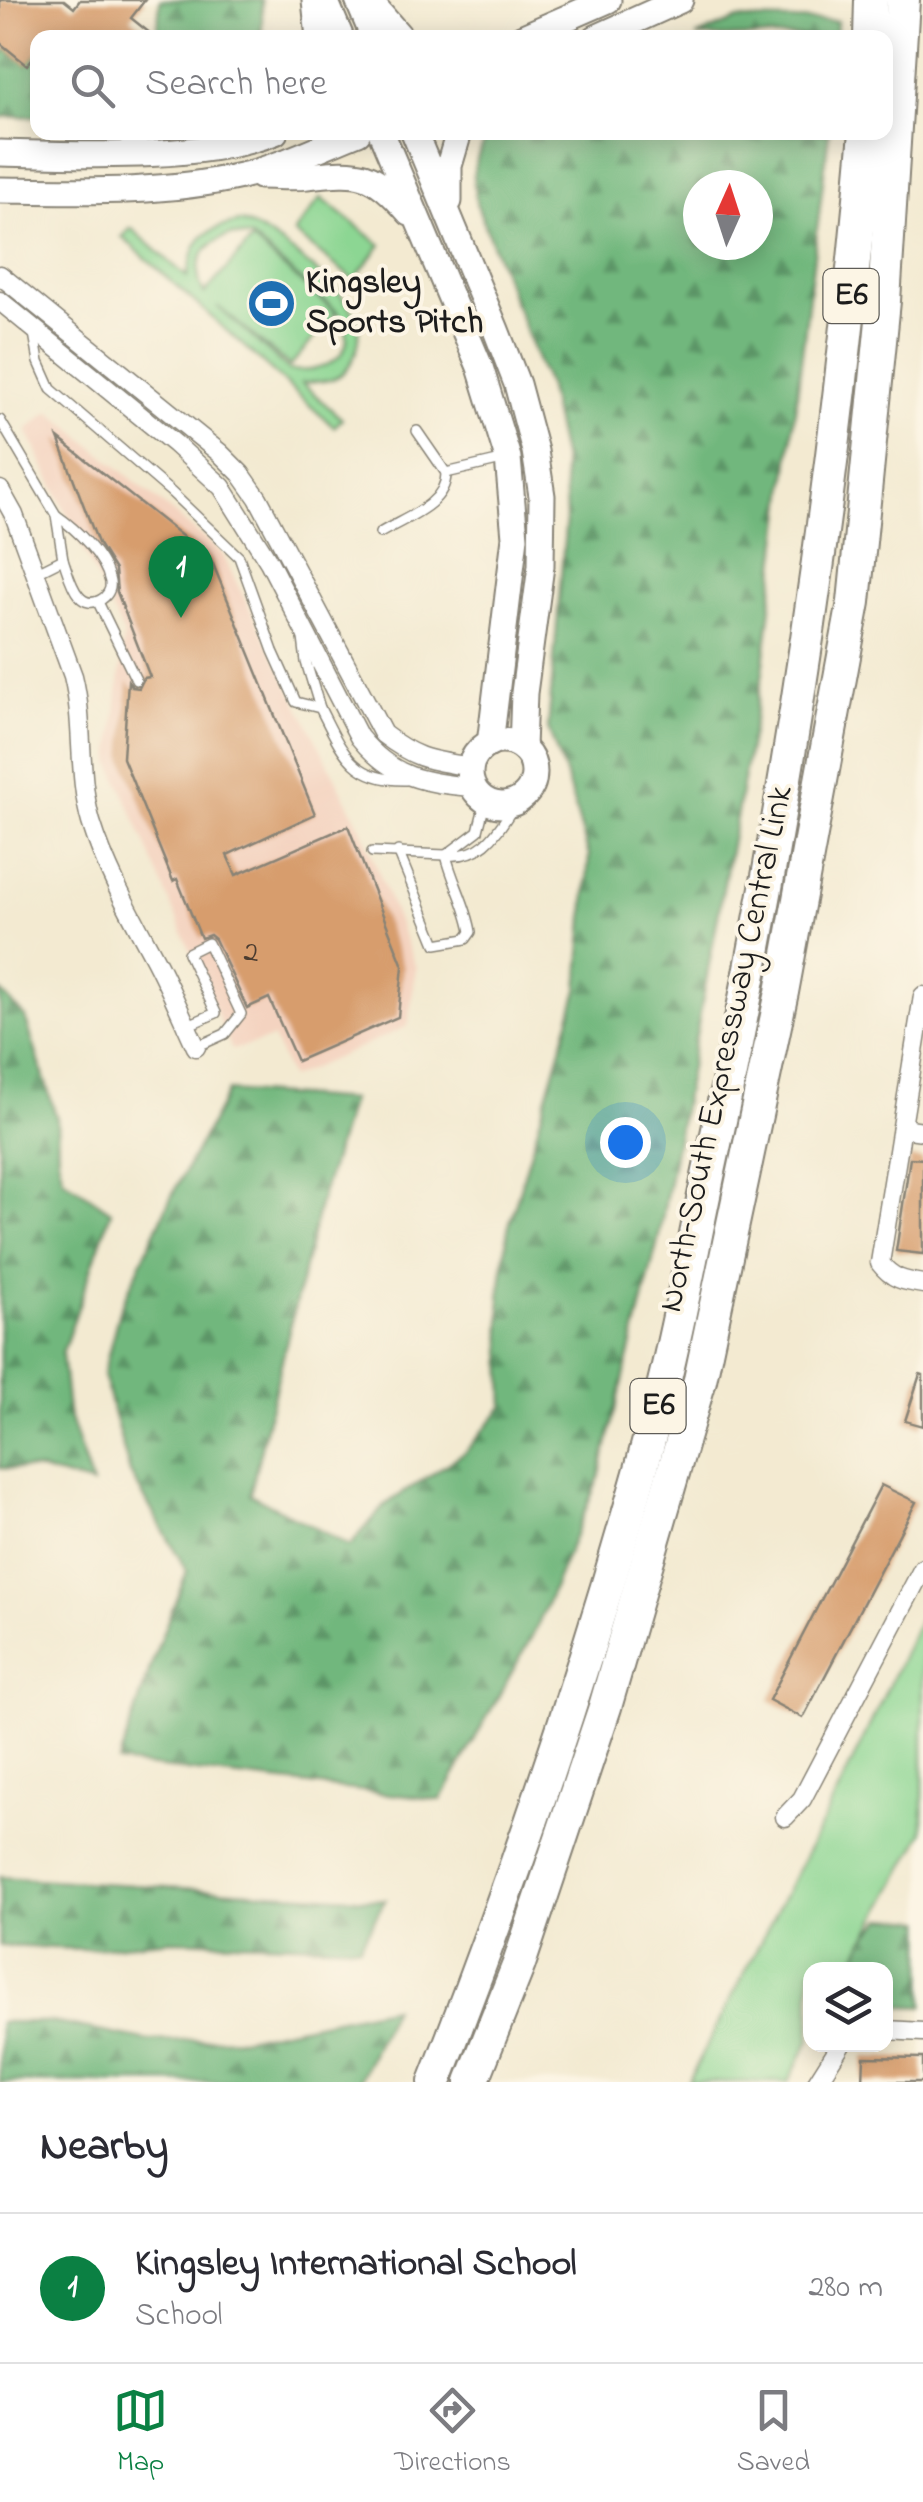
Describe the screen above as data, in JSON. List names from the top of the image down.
{
  "streets": {
    "highway": ["E6", "North–South Expressway Central Link"]
  },
  "places": {
    "sports": ["Kingsley Sports Pitch"]
  },
  "house_numbers": ["2"],
  "north": "top",
  "page": {
    "search": "Search here",
    "pins": "1",
    "heading": "Nearby",
    "list": [
      {
        "mark": "1",
        "name": "Kingsley International School",
        "note": "School",
        "value": "280 m"
      }
    ],
    "nav": ["Map", "Directions", "Saved"]
  }
}
